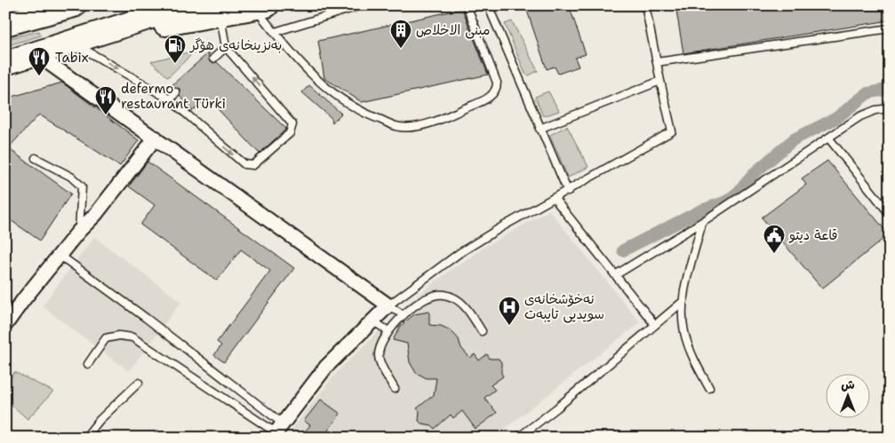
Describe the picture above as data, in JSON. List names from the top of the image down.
{
  "places": {
    "building": ["مبنى الاخلاص"],
    "fuel station": ["بەنزینخانەی هۆگر"],
    "restaurant": ["Tabix", "defermo restaurant Türki"],
    "public building": ["قاعة ديتو"],
    "hospital": ["نەخۆشخانەی سویدیی تایبەت"]
  },
  "north": "top"
}
